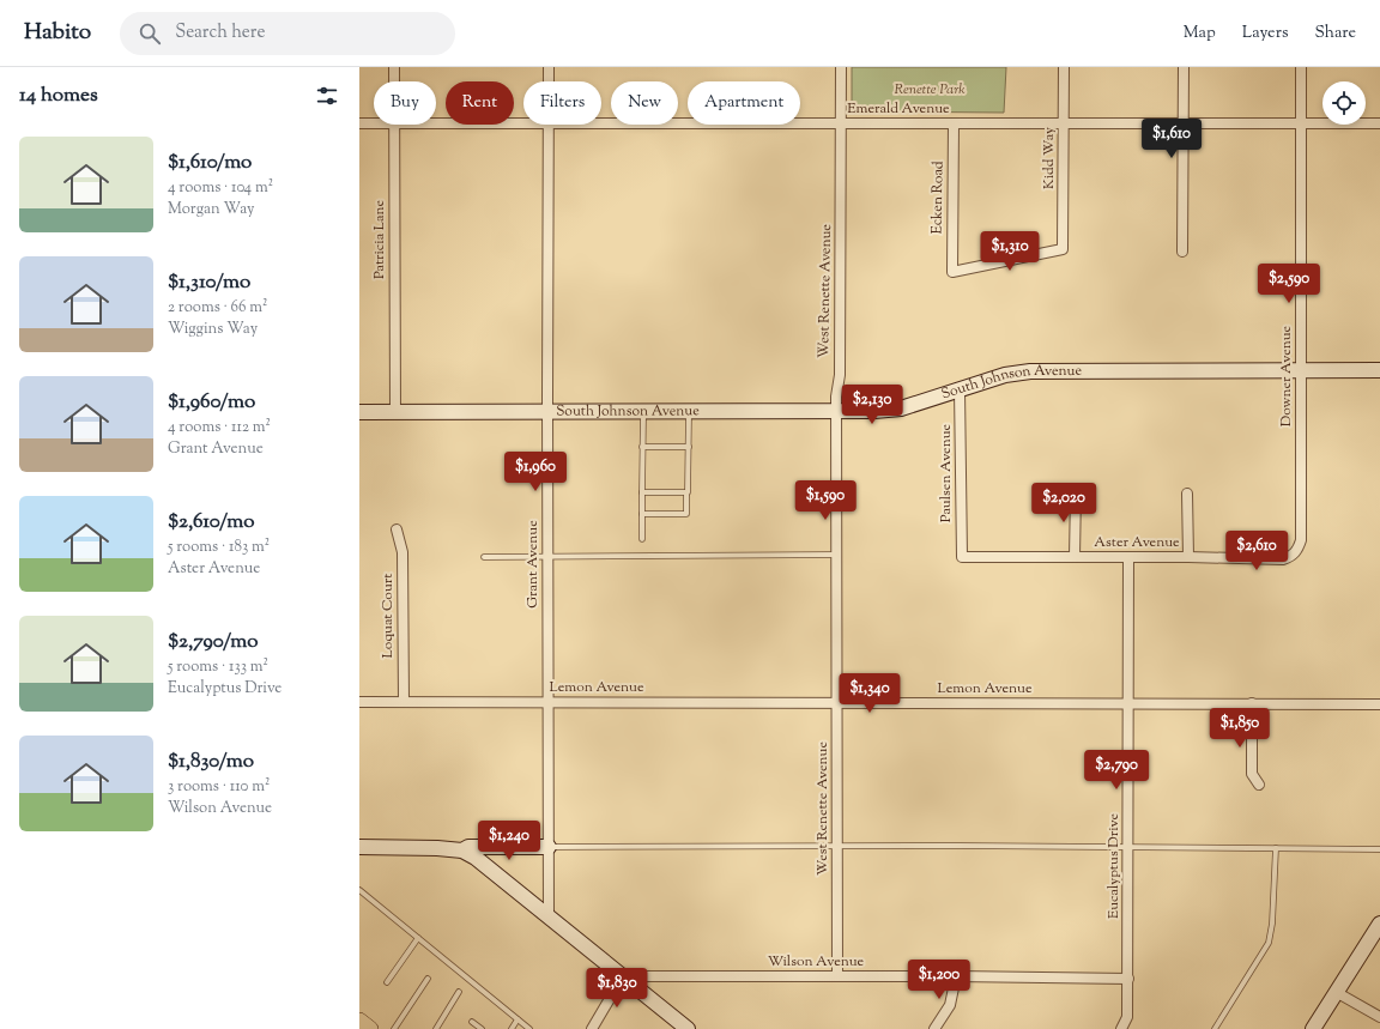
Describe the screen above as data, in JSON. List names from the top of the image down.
{
  "streets": {
    "street": [
      "Emerald Avenue",
      "Kidd Way",
      "Ecken Road",
      "Patricia Lane",
      "West Renette Avenue",
      "Downer Avenue",
      "South Johnson Avenue",
      "Paulsen Avenue",
      "Aster Avenue",
      "Grant Avenue",
      "Loquat Court",
      "Lemon Avenue",
      "Eucalyptus Drive",
      "Wilson Avenue"
    ]
  },
  "crossings": [
    ["Emerald Avenue", "Kidd Way"],
    ["Emerald Avenue", "Ecken Road"],
    ["Emerald Avenue", "West Renette Avenue"],
    ["Emerald Avenue", "Downer Avenue"],
    ["Kidd Way", "Ecken Road"],
    ["Patricia Lane", "South Johnson Avenue"],
    ["West Renette Avenue", "South Johnson Avenue"],
    ["West Renette Avenue", "Lemon Avenue"],
    ["West Renette Avenue", "Wilson Avenue"],
    ["Downer Avenue", "South Johnson Avenue"],
    ["Downer Avenue", "Aster Avenue"],
    ["South Johnson Avenue", "Paulsen Avenue"],
    ["South Johnson Avenue", "Grant Avenue"],
    ["Paulsen Avenue", "Aster Avenue"],
    ["Aster Avenue", "Eucalyptus Drive"],
    ["Grant Avenue", "Lemon Avenue"],
    ["Loquat Court", "Lemon Avenue"],
    ["Lemon Avenue", "Eucalyptus Drive"],
    ["Eucalyptus Drive", "Wilson Avenue"]
  ],
  "parks": ["Renette Park"],
  "page": {
    "header": "Habito",
    "search": "Search here",
    "nav": ["Map", "Layers", "Share"],
    "heading": "14 homes",
    "chip": [
      "Buy",
      "Rent",
      "Filters",
      "New",
      "Apartment"
    ],
    "price": [
      "$1,610",
      "$1,310",
      "$2,590",
      "$2,130",
      "$1,960",
      "$1,590",
      "$2,020",
      "$2,610",
      "$1,340",
      "$1,850",
      "$2,790",
      "$1,240",
      "$1,200",
      "$1,830"
    ],
    "list": [
      {
        "name": "$1,610/mo",
        "note": "4 rooms · 104 m² · Morgan Way"
      },
      {
        "name": "$1,310/mo",
        "note": "2 rooms · 66 m² · Wiggins Way"
      },
      {
        "name": "$1,960/mo",
        "note": "4 rooms · 112 m² · Grant Avenue"
      },
      {
        "name": "$2,610/mo",
        "note": "5 rooms · 183 m² · Aster Avenue"
      },
      {
        "name": "$2,790/mo",
        "note": "5 rooms · 133 m² · Eucalyptus Drive"
      },
      {
        "name": "$1,830/mo",
        "note": "3 rooms · 110 m² · Wilson Avenue"
      }
    ]
  }
}
